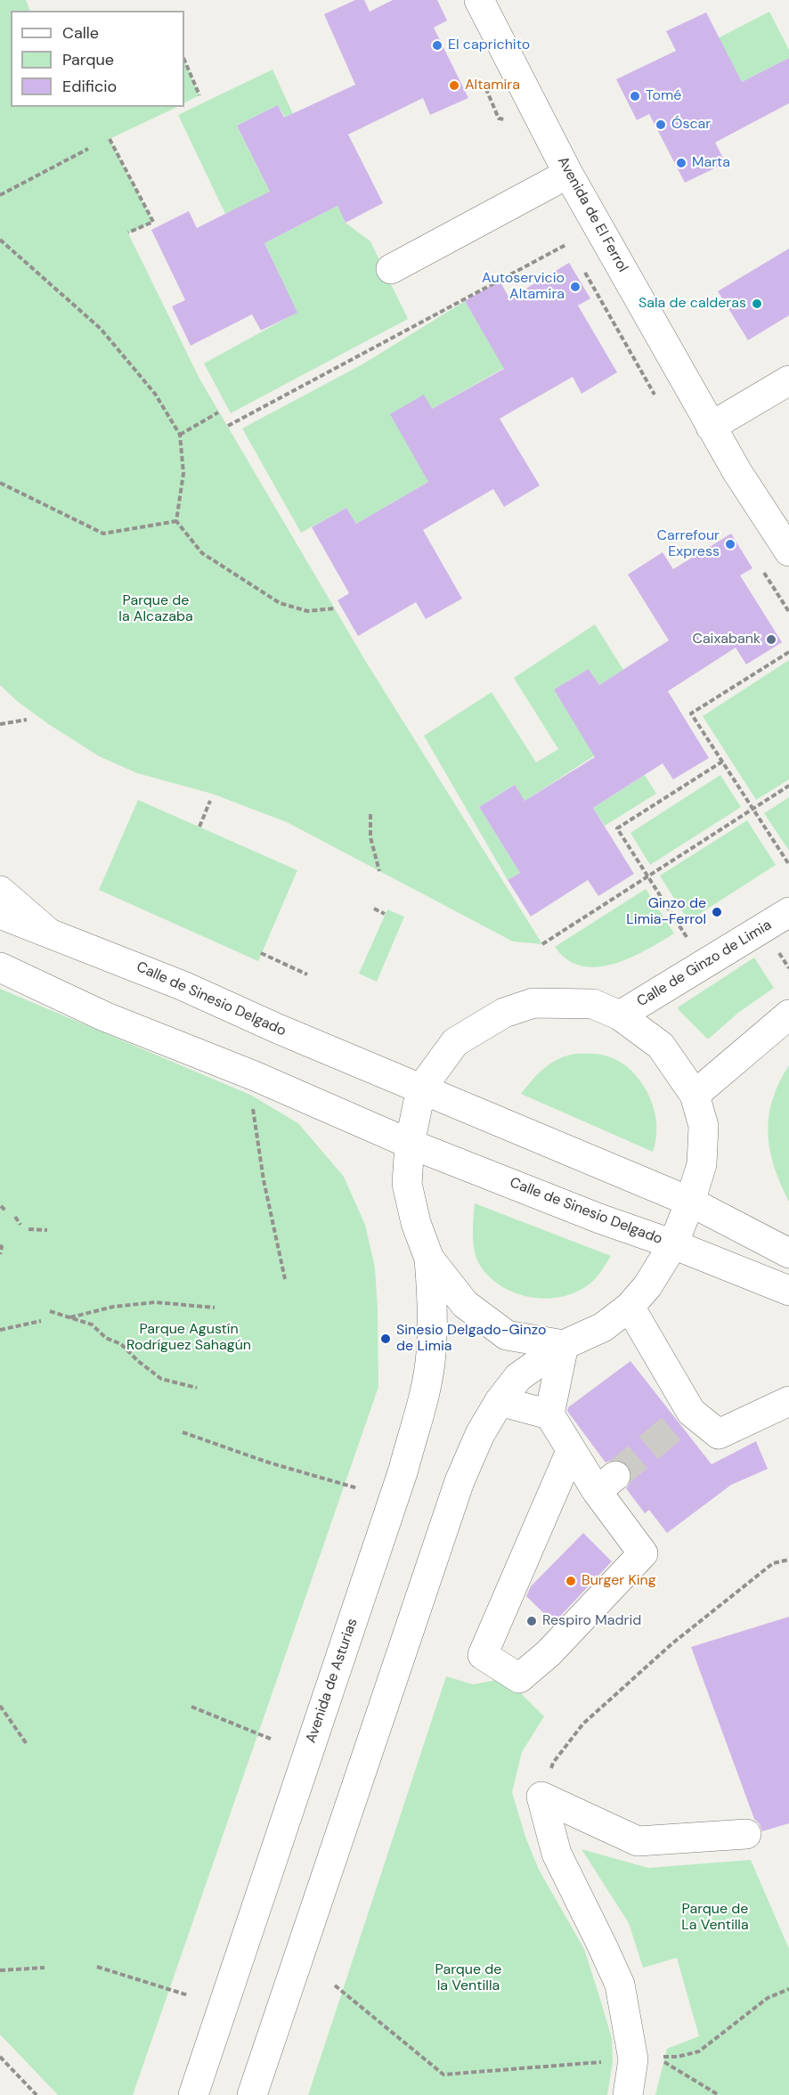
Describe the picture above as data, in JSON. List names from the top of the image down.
{
  "streets": {
    "main road": [
      "Avenida de El Ferrol",
      "Calle de Ginzo de Limia",
      "Calle de Sinesio Delgado",
      "Avenida de Asturias"
    ]
  },
  "crossings": [
    ["Calle de Ginzo de Limia", "Calle de Sinesio Delgado"],
    ["Calle de Sinesio Delgado", "Avenida de Asturias"]
  ],
  "parks": [
    "Parque de la Alcazaba",
    "Parque Agustín Rodríguez Sahagún",
    "Parque de La Ventilla",
    "Parque de la Ventilla"
  ],
  "places": [
    "El caprichito",
    "Altamira",
    "Tomé",
    "Óscar",
    "Marta",
    "Autoservicio Altamira",
    "Sala de calderas",
    "Carrefour Express",
    "Caixabank",
    "Ginzo de Limia-Ferrol",
    "Sinesio Delgado-Ginzo de Limia",
    "Burger King",
    "Respiro Madrid"
  ],
  "legend": ["Calle", "Parque", "Edificio"]
}
